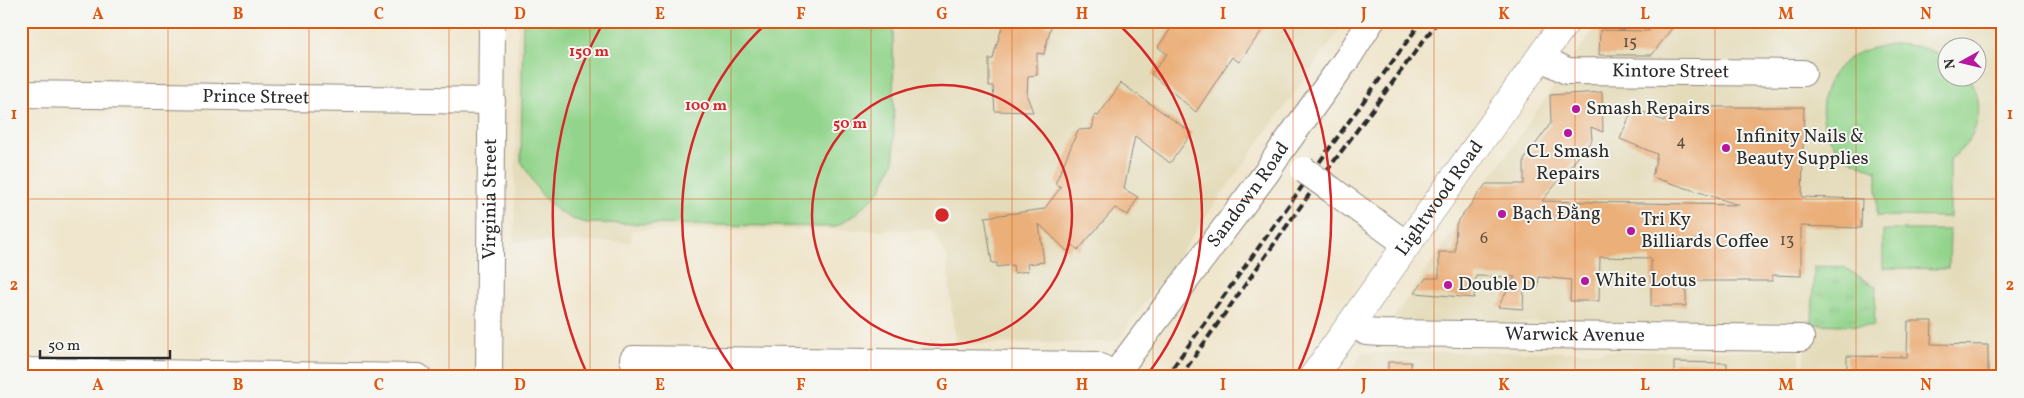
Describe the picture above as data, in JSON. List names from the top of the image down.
{
  "streets": {
    "main road": ["Lightwood Road"],
    "street": [
      "Kintore Street",
      "Prince Street",
      "Sandown Road",
      "Virginia Street",
      "Warwick Avenue"
    ]
  },
  "crossings": [
    ["Kintore Street", "Lightwood Road"],
    ["Prince Street", "Virginia Street"],
    ["Lightwood Road", "Warwick Avenue"]
  ],
  "places": [
    "Smash Repairs",
    "CL Smash Repairs",
    "Infinity Nails & Beauty Supplies",
    "Bạch Đằng",
    "Tri Ky Billiards Coffee",
    "White Lotus",
    "Double D"
  ],
  "house_numbers": [
    "15",
    "4",
    "6",
    "13"
  ],
  "scale_bar": "50 m",
  "north": "left",
  "grid": {
    "columns": [
      "A",
      "B",
      "C",
      "D",
      "E",
      "F",
      "G",
      "H",
      "I",
      "J",
      "K",
      "L",
      "M",
      "N"
    ],
    "rows": ["1", "2"]
  },
  "rings": ["150 m", "100 m", "50 m"]
}
